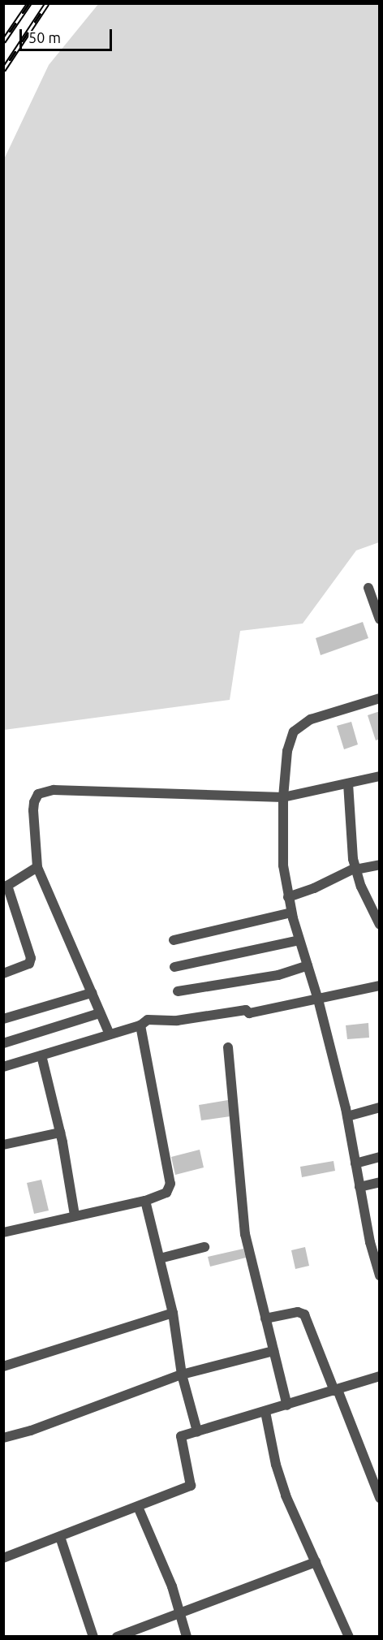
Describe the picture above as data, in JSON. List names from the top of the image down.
{
  "scale_bar": "50 m"
}
